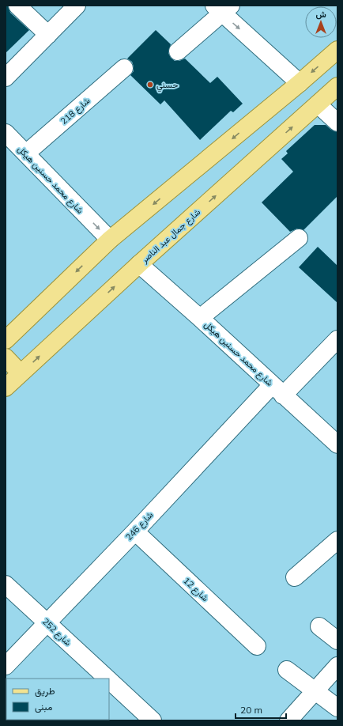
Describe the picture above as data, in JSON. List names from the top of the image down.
{
  "streets": {
    "main road": ["شارع جمال عبد الناصر"],
    "street": [
      "شارع 218",
      "شارع محمد حسنين هيكل",
      "شارع 246",
      "شارع 12",
      "شارع 252"
    ]
  },
  "crossings": [
    ["شارع 218", "شارع محمد حسنين هيكل"],
    ["شارع محمد حسنين هيكل", "شارع جمال عبد الناصر"],
    ["شارع محمد حسنين هيكل", "شارع 246"],
    ["شارع 246", "شارع 12"],
    ["شارع 246", "شارع 252"]
  ],
  "places": ["حسني"],
  "legend": ["طريق", "مبنى"],
  "scale_bar": "20 m",
  "north": "top"
}
